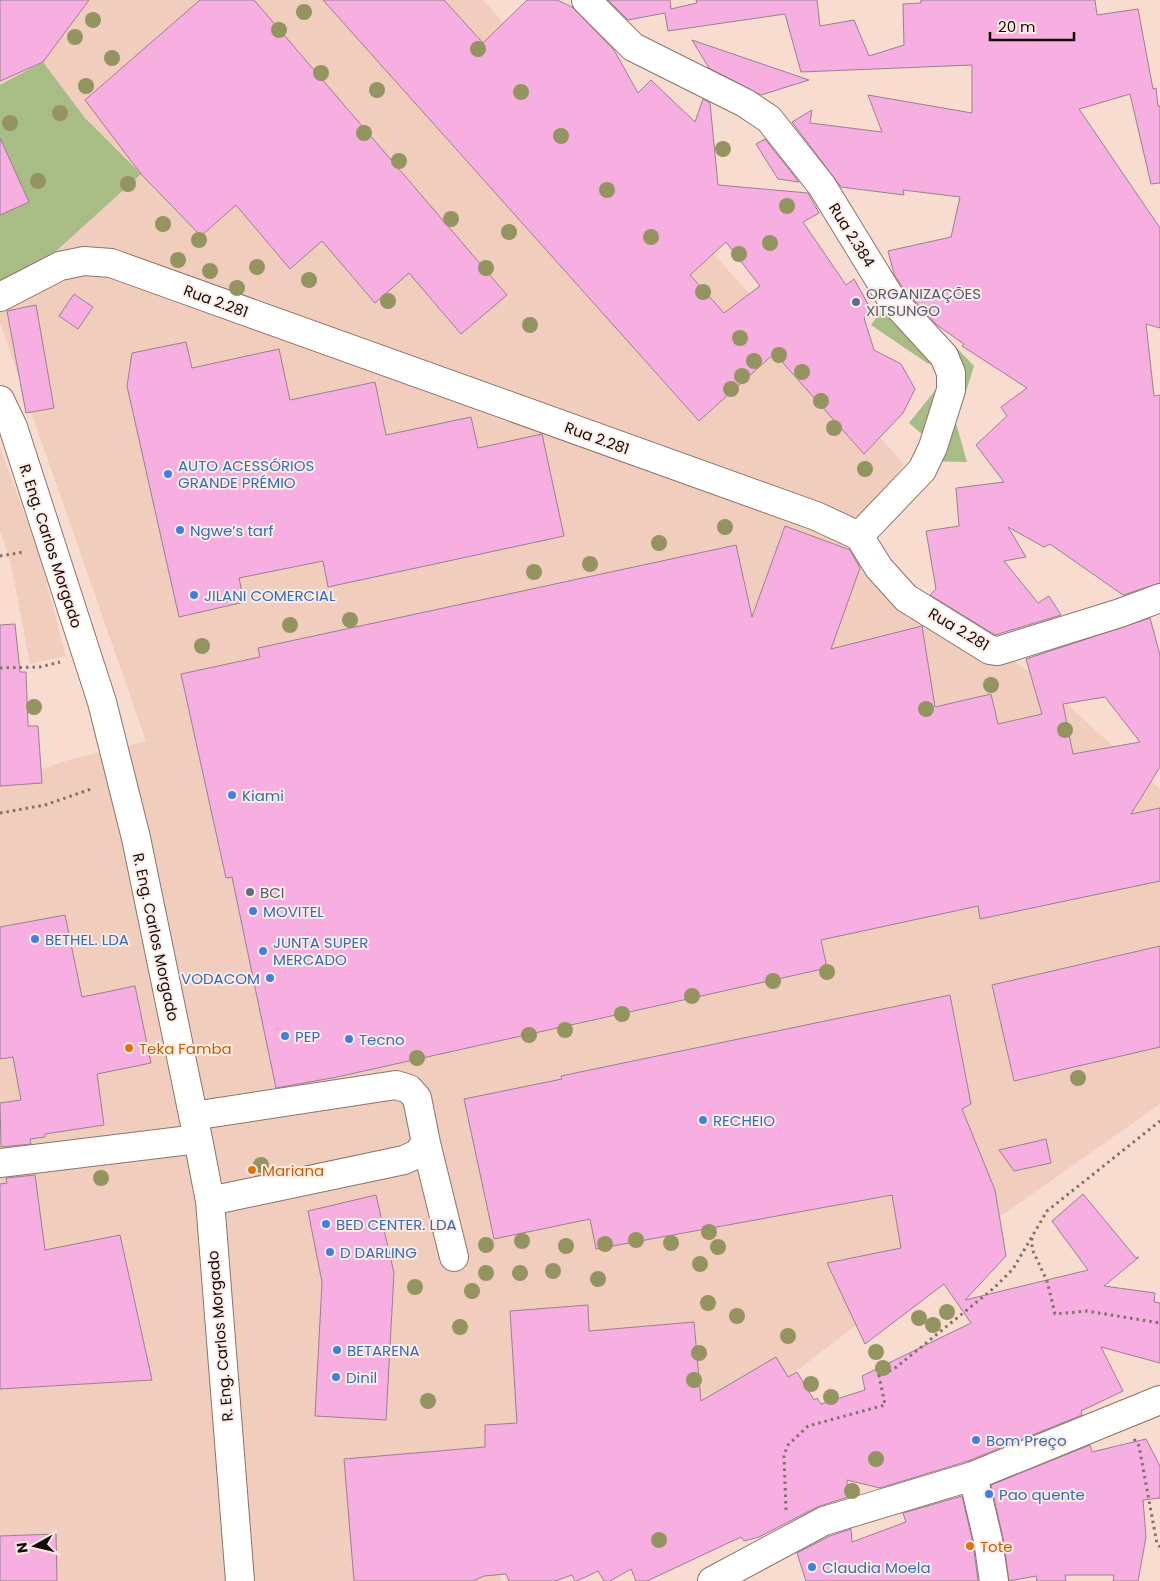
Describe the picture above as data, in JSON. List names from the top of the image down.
{
  "streets": {
    "street": ["Rua 2.384", "Rua 2.281", "R. Eng. Carlos Morgado"]
  },
  "crossings": [
    ["Rua 2.384", "Rua 2.281"]
  ],
  "places": [
    "ORGANIZAÇÕES XITSUNGO",
    "AUTO ACESSÓRIOS GRANDE PRÉMIO",
    "Ngwe’s tarf",
    "JILANI COMERCIAL",
    "Kiami",
    "BCI",
    "MOVITEL",
    "BETHEL. LDA",
    "JUNTA SUPER MERCADO",
    "VODACOM",
    "PEP",
    "Tecno",
    "Teka Famba",
    "RECHEIO",
    "Mariana",
    "BED CENTER. LDA",
    "D DARLING",
    "BETARENA",
    "Dinil",
    "Bom Preço",
    "Pao quente",
    "Tote",
    "Claudia Moela"
  ],
  "scale_bar": "20 m",
  "north": "left"
}
